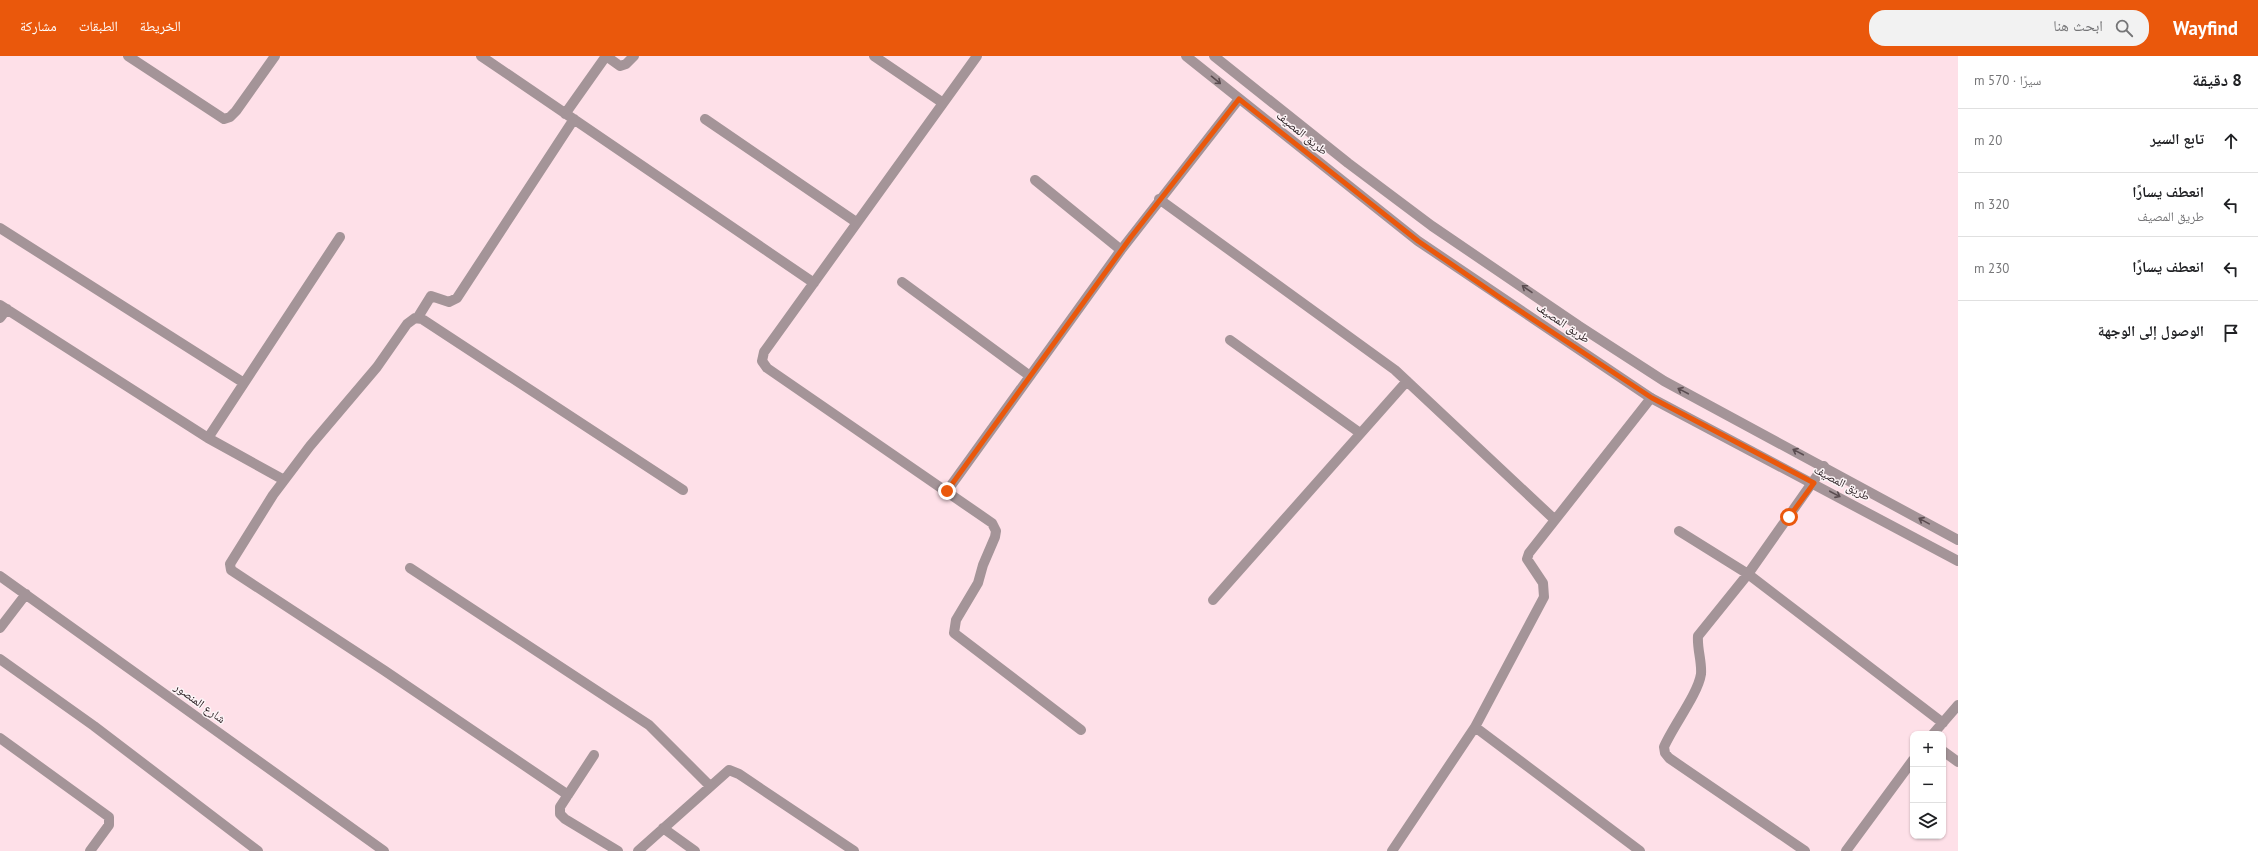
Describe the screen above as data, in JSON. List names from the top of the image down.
{
  "streets": {
    "street": ["طريق المصيف", "شارع المنصور"]
  },
  "page": {
    "header": "Wayfind",
    "search": "ابحث هنا",
    "nav": ["الخريطة", "الطبقات", "مشاركة"],
    "heading": ["8 دقيقة", "سيرًا · 570 m"],
    "list": [
      ["تابع السير", "20 m"],
      ["انعطف يسارًا", "طريق المصيف", "320 m"],
      ["انعطف يسارًا", "230 m"],
      "الوصول إلى الوجهة"
    ],
    "map_buttons": ["+", "−"]
  }
}
